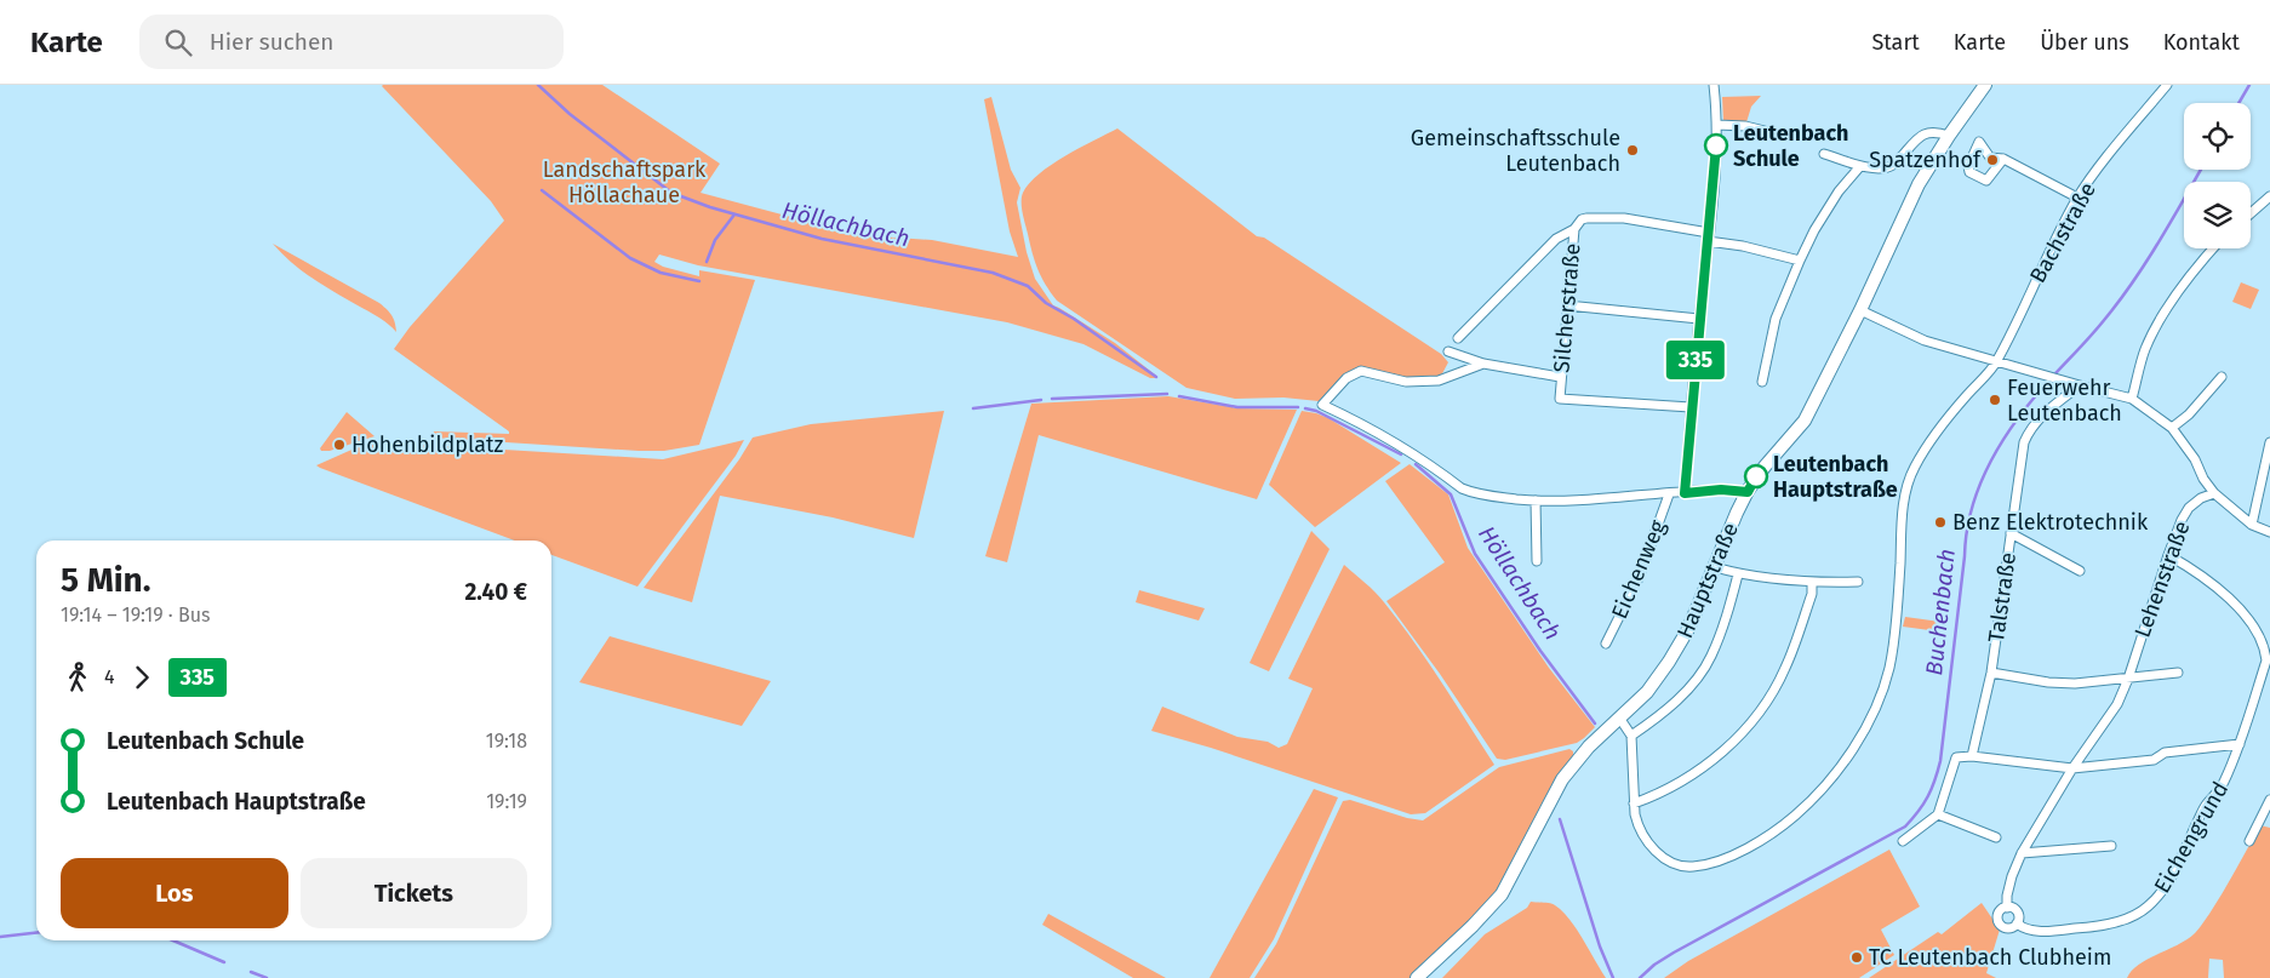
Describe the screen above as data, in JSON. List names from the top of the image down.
{
  "streets": {
    "street": [
      "Bachstraße",
      "Silcherstraße",
      "Eichenweg",
      "Lehenstraße",
      "Hauptstraße",
      "Talstraße",
      "Eichengrund"
    ]
  },
  "crossings": [
    ["Lehenstraße", "Eichengrund"]
  ],
  "water": ["Höllachbach", "Buchenbach"],
  "parks": ["Landschaftspark Höllachaue"],
  "places": [
    "Leutenbach Schule",
    "Gemeinschaftsschule Leutenbach",
    "Spatzenhof",
    "Feuerwehr Leutenbach",
    "Hohenbildplatz",
    "Leutenbach Hauptstraße",
    "Benz Elektrotechnik",
    "TC Leutenbach Clubheim"
  ],
  "lines": ["bus line 335"],
  "page": {
    "header": "Karte",
    "search": "Hier suchen",
    "nav": [
      "Start",
      "Karte",
      "Über uns",
      "Kontakt"
    ],
    "on_map": "335",
    "heading": ["5 Min.", "19:14 – 19:19 · Bus", "2.40 €"],
    "legs": ["4", "335"],
    "list": [
      {
        "name": "Leutenbach Schule",
        "value": "19:18"
      },
      {
        "name": "Leutenbach Hauptstraße",
        "value": "19:19"
      }
    ],
    "buttons": ["Los", "Tickets"]
  }
}
